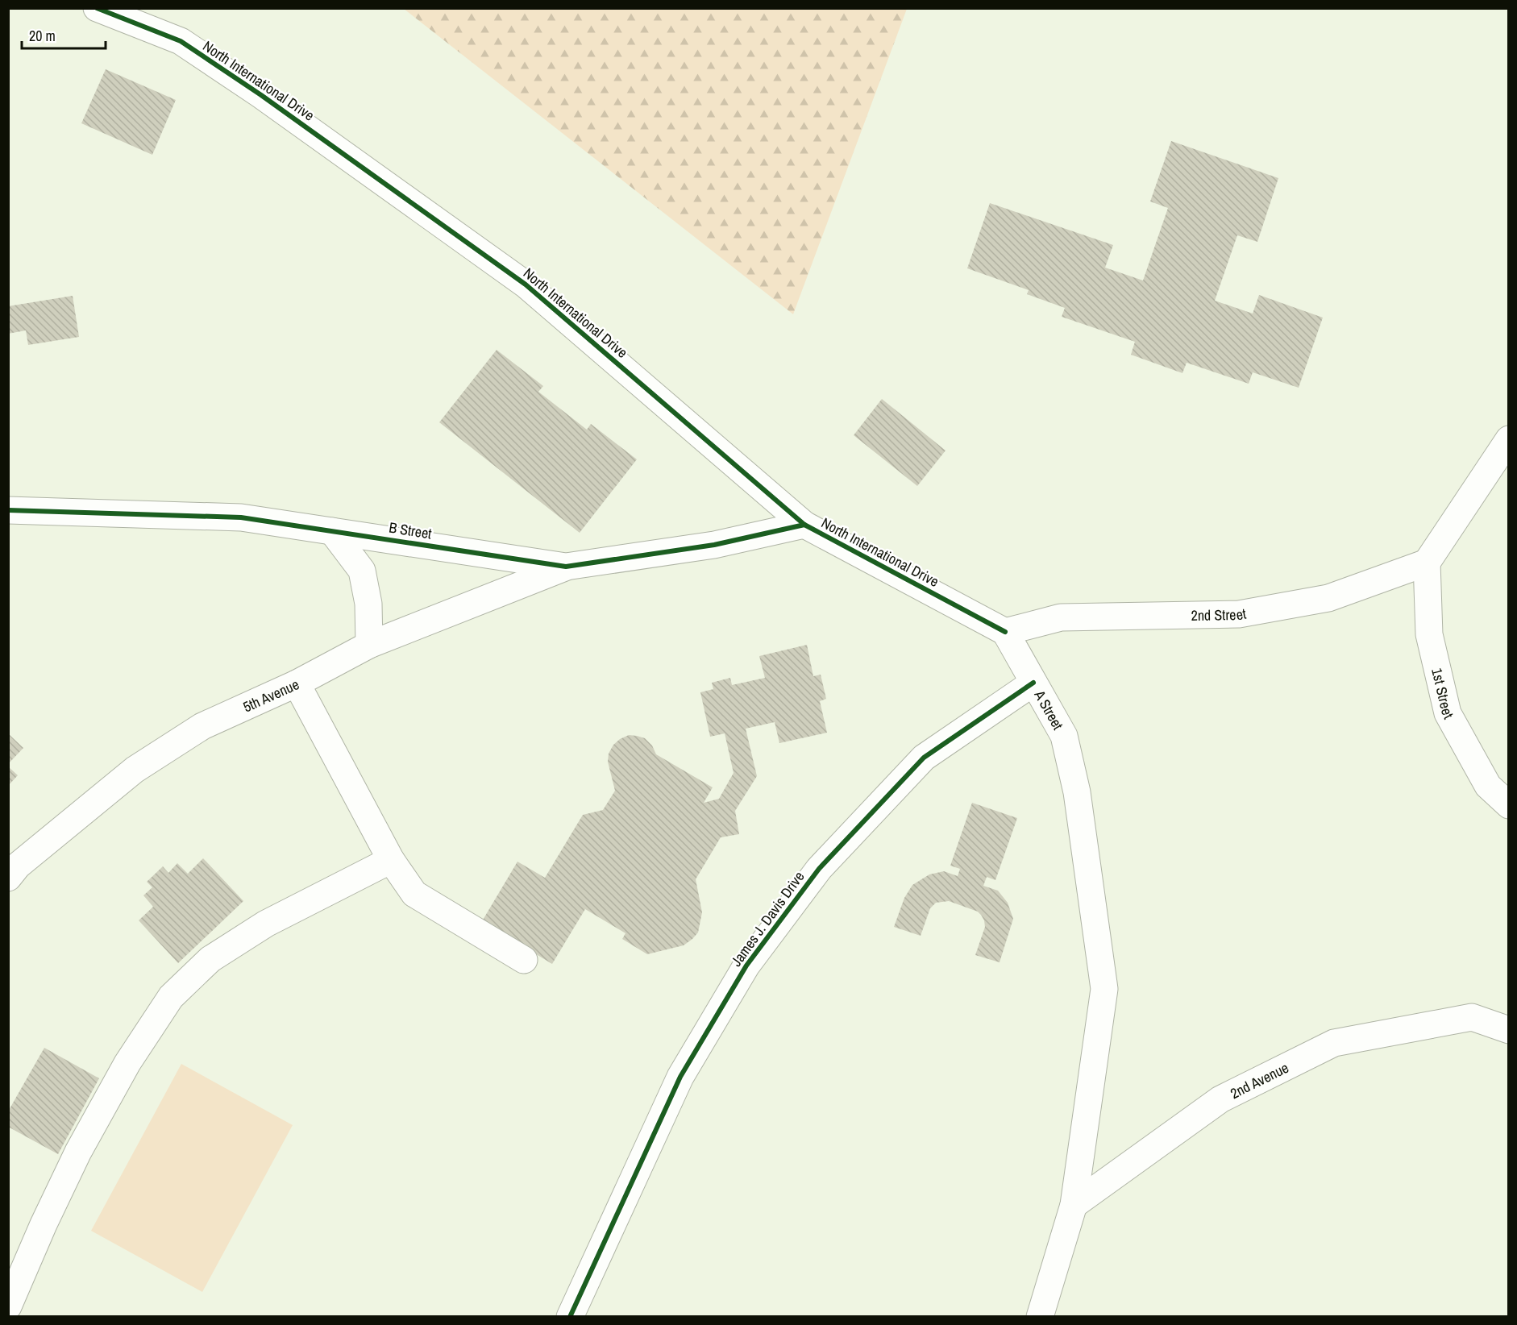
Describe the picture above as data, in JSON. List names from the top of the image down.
{
  "streets": {
    "street": [
      "North International Drive",
      "B Street",
      "2nd Street",
      "1st Street",
      "5th Avenue",
      "A Street",
      "James J. Davis Drive",
      "2nd Avenue"
    ]
  },
  "crossings": [
    ["North International Drive", "B Street"],
    ["North International Drive", "2nd Street"],
    ["North International Drive", "A Street"],
    ["B Street", "5th Avenue"],
    ["2nd Street", "1st Street"],
    ["2nd Street", "A Street"],
    ["A Street", "James J. Davis Drive"],
    ["A Street", "2nd Avenue"]
  ],
  "scale_bar": "20 m"
}
